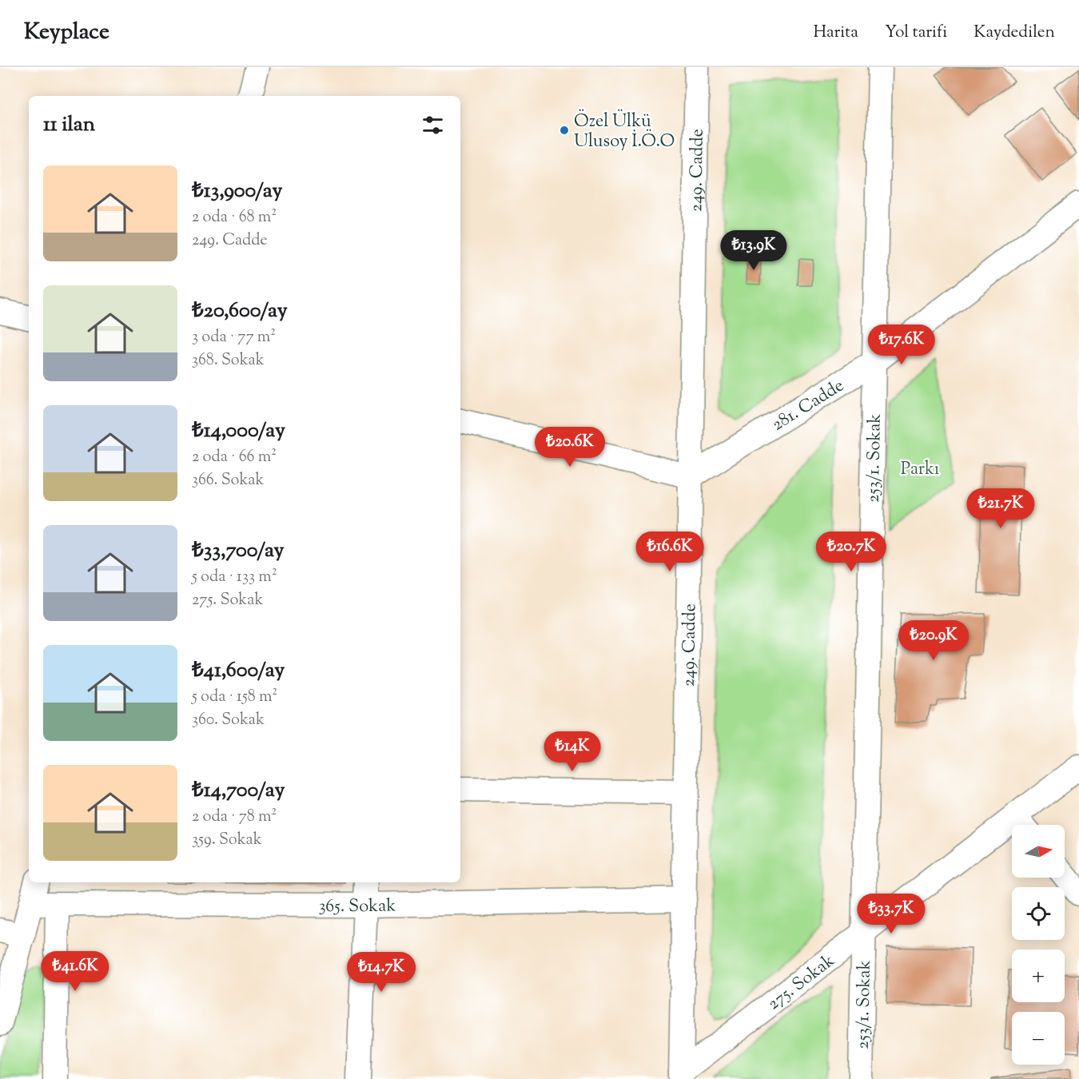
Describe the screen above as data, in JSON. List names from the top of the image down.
{
  "streets": {
    "street": [
      "249. Cadde",
      "281. Cadde",
      "253/1. Sokak",
      "365. Sokak",
      "275. Sokak"
    ]
  },
  "crossings": [
    ["249. Cadde", "281. Cadde"],
    ["249. Cadde", "365. Sokak"],
    ["249. Cadde", "275. Sokak"],
    ["281. Cadde", "253/1. Sokak"],
    ["253/1. Sokak", "275. Sokak"]
  ],
  "parks": ["Parkı"],
  "places": ["Özel Ülkü Ulusoy İ.Ö.O"],
  "north": "right",
  "page": {
    "header": "Keyplace",
    "nav": ["Harita", "Yol tarifi", "Kaydedilen"],
    "heading": "11 ilan",
    "list": [
      {
        "name": "₺13,900/ay",
        "note": "2 oda · 68 m² · 249. Cadde"
      },
      {
        "name": "₺20,600/ay",
        "note": "3 oda · 77 m² · 368. Sokak"
      },
      {
        "name": "₺14,000/ay",
        "note": "2 oda · 66 m² · 366. Sokak"
      },
      {
        "name": "₺33,700/ay",
        "note": "5 oda · 133 m² · 275. Sokak"
      },
      {
        "name": "₺41,600/ay",
        "note": "5 oda · 158 m² · 360. Sokak"
      },
      {
        "name": "₺14,700/ay",
        "note": "2 oda · 78 m² · 359. Sokak"
      }
    ],
    "price": [
      "₺13.9K",
      "₺17.6K",
      "₺20.6K",
      "₺21.7K",
      "₺16.6K",
      "₺20.7K",
      "₺20.9K",
      "₺14K",
      "₺33.7K",
      "₺41.6K",
      "₺14.7K"
    ],
    "map_buttons": ["+", "−"]
  }
}
